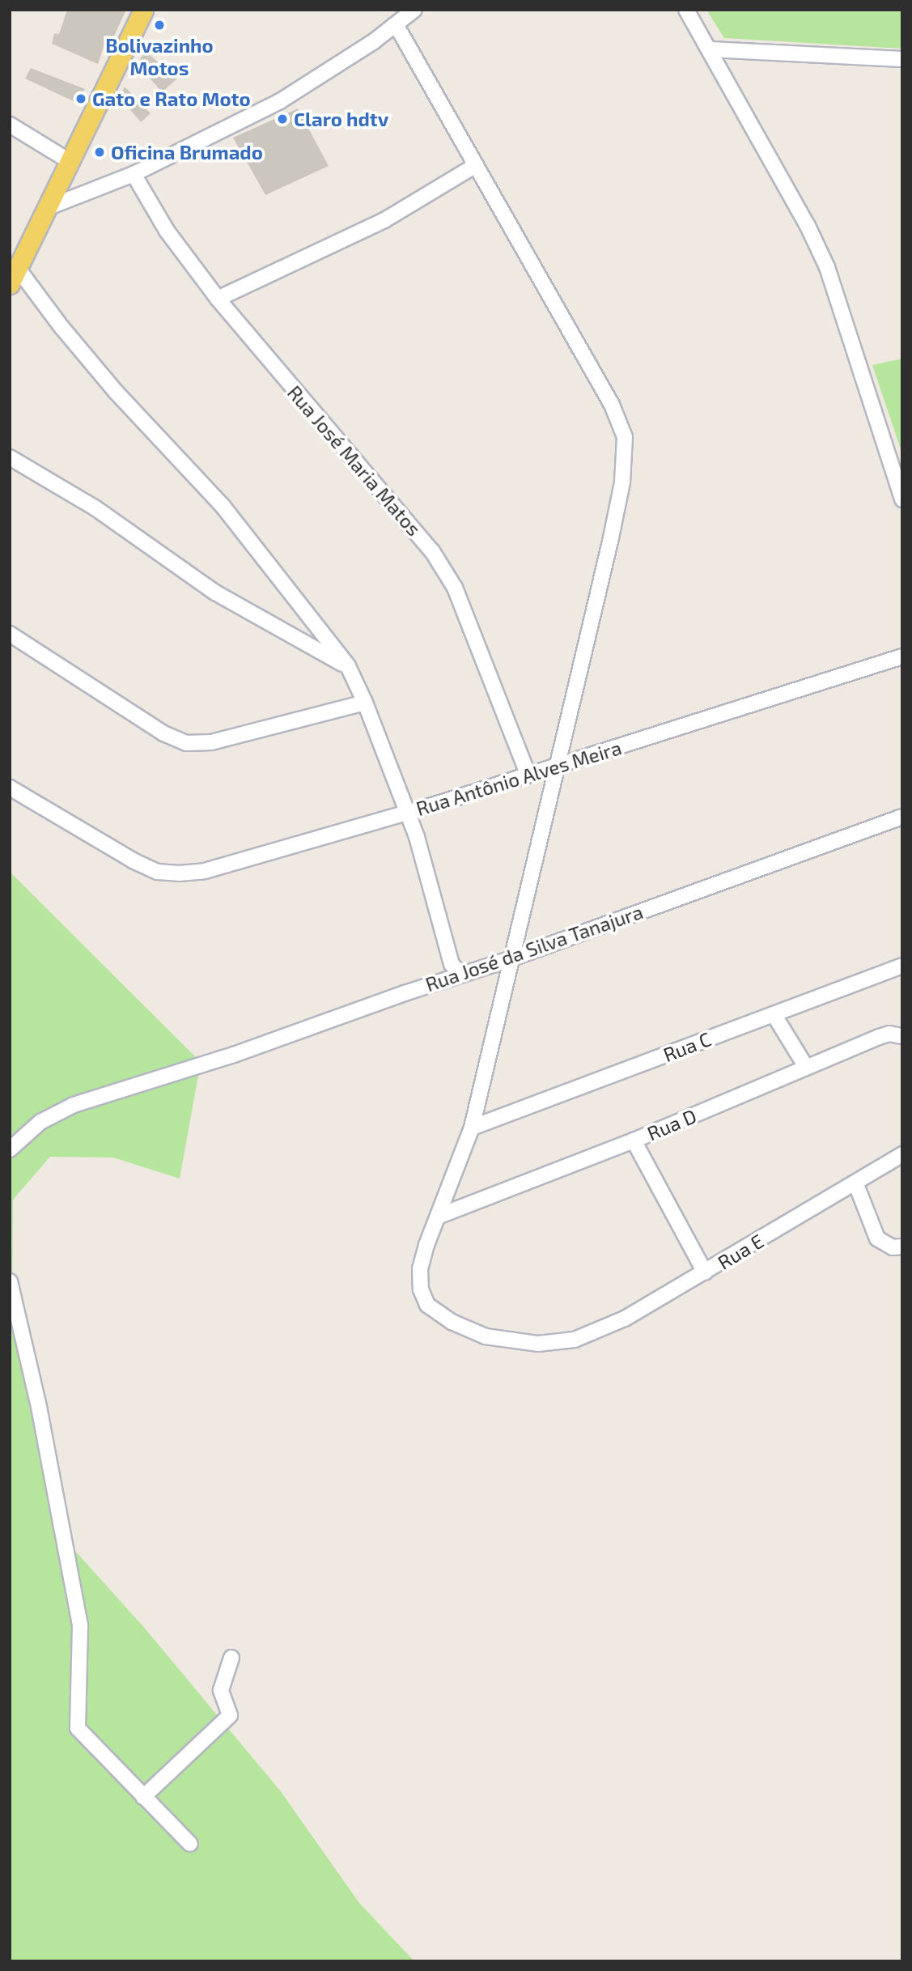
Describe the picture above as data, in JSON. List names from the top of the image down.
{
  "streets": {
    "street": [
      "Rua José Maria Matos",
      "Rua Antônio Alves Meira",
      "Rua José da Silva Tanajura",
      "Rua C",
      "Rua D",
      "Rua E"
    ]
  },
  "crossings": [
    ["Rua José Maria Matos", "Rua Antônio Alves Meira"],
    ["Rua D", "Rua E"]
  ],
  "places": [
    "Bolivazinho Motos",
    "Gato e Rato Moto",
    "Claro hdtv",
    "Oficina Brumado"
  ]
}
